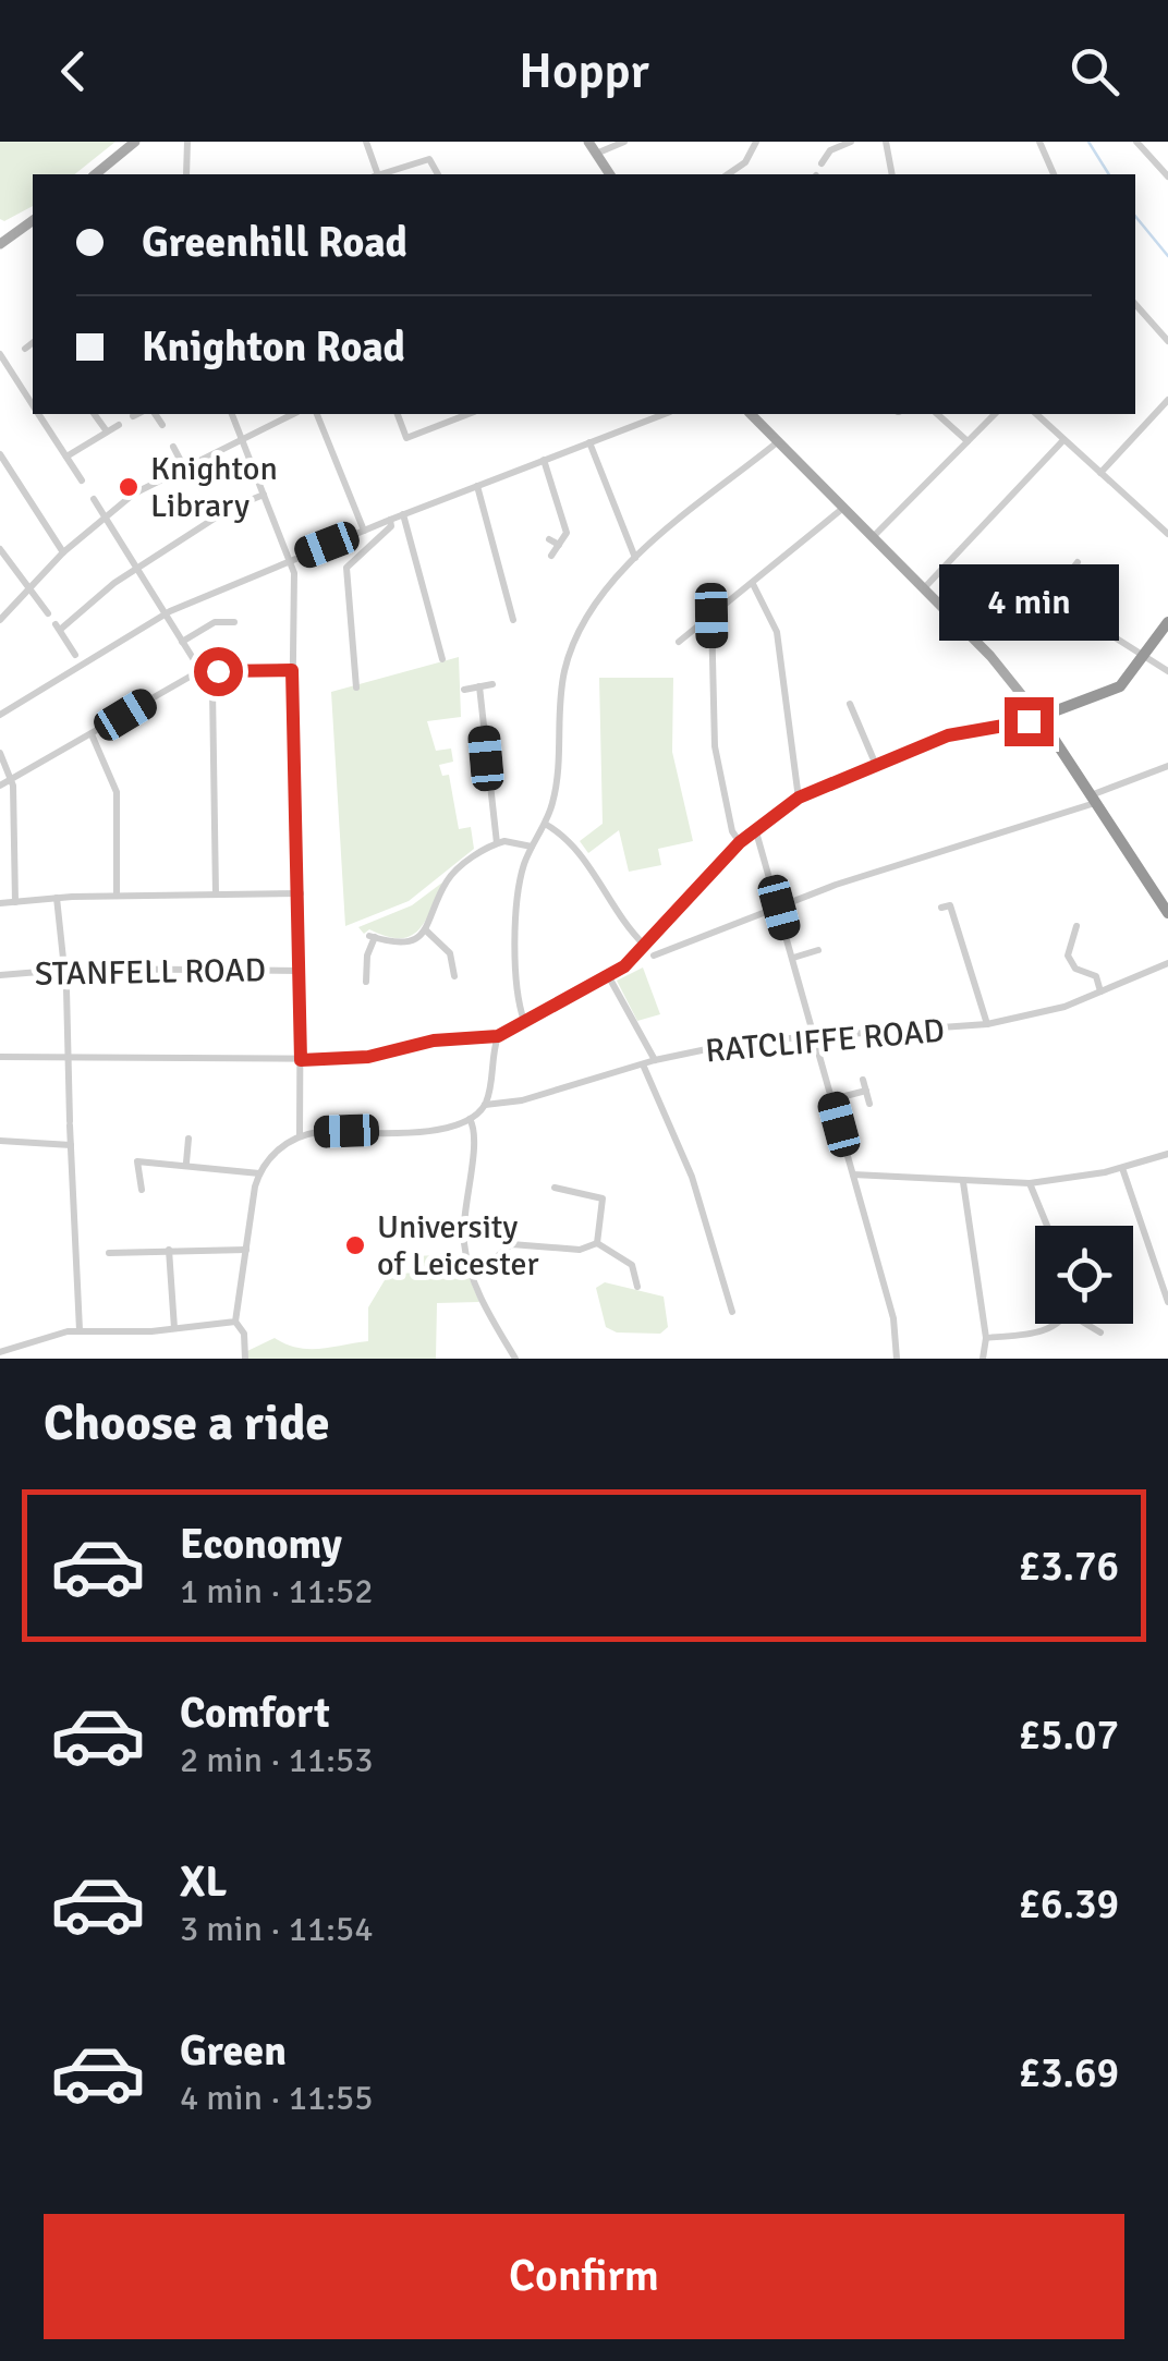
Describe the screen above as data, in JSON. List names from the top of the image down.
{
  "streets": {
    "street": ["STANFELL ROAD", "RATCLIFFE ROAD"]
  },
  "places": ["Knighton Library", "University of Leicester"],
  "page": {
    "header": "Hoppr",
    "banner": ["Greenhill Road", "Knighton Road"],
    "bubble": "4 min",
    "heading": "Choose a ride",
    "list": [
      {
        "name": "Economy",
        "note": "1 min · 11:52",
        "value": "£3.76"
      },
      {
        "name": "Comfort",
        "note": "2 min · 11:53",
        "value": "£5.07"
      },
      {
        "name": "XL",
        "note": "3 min · 11:54",
        "value": "£6.39"
      },
      {
        "name": "Green",
        "note": "4 min · 11:55",
        "value": "£3.69"
      }
    ],
    "buttons": "Confirm"
  }
}
